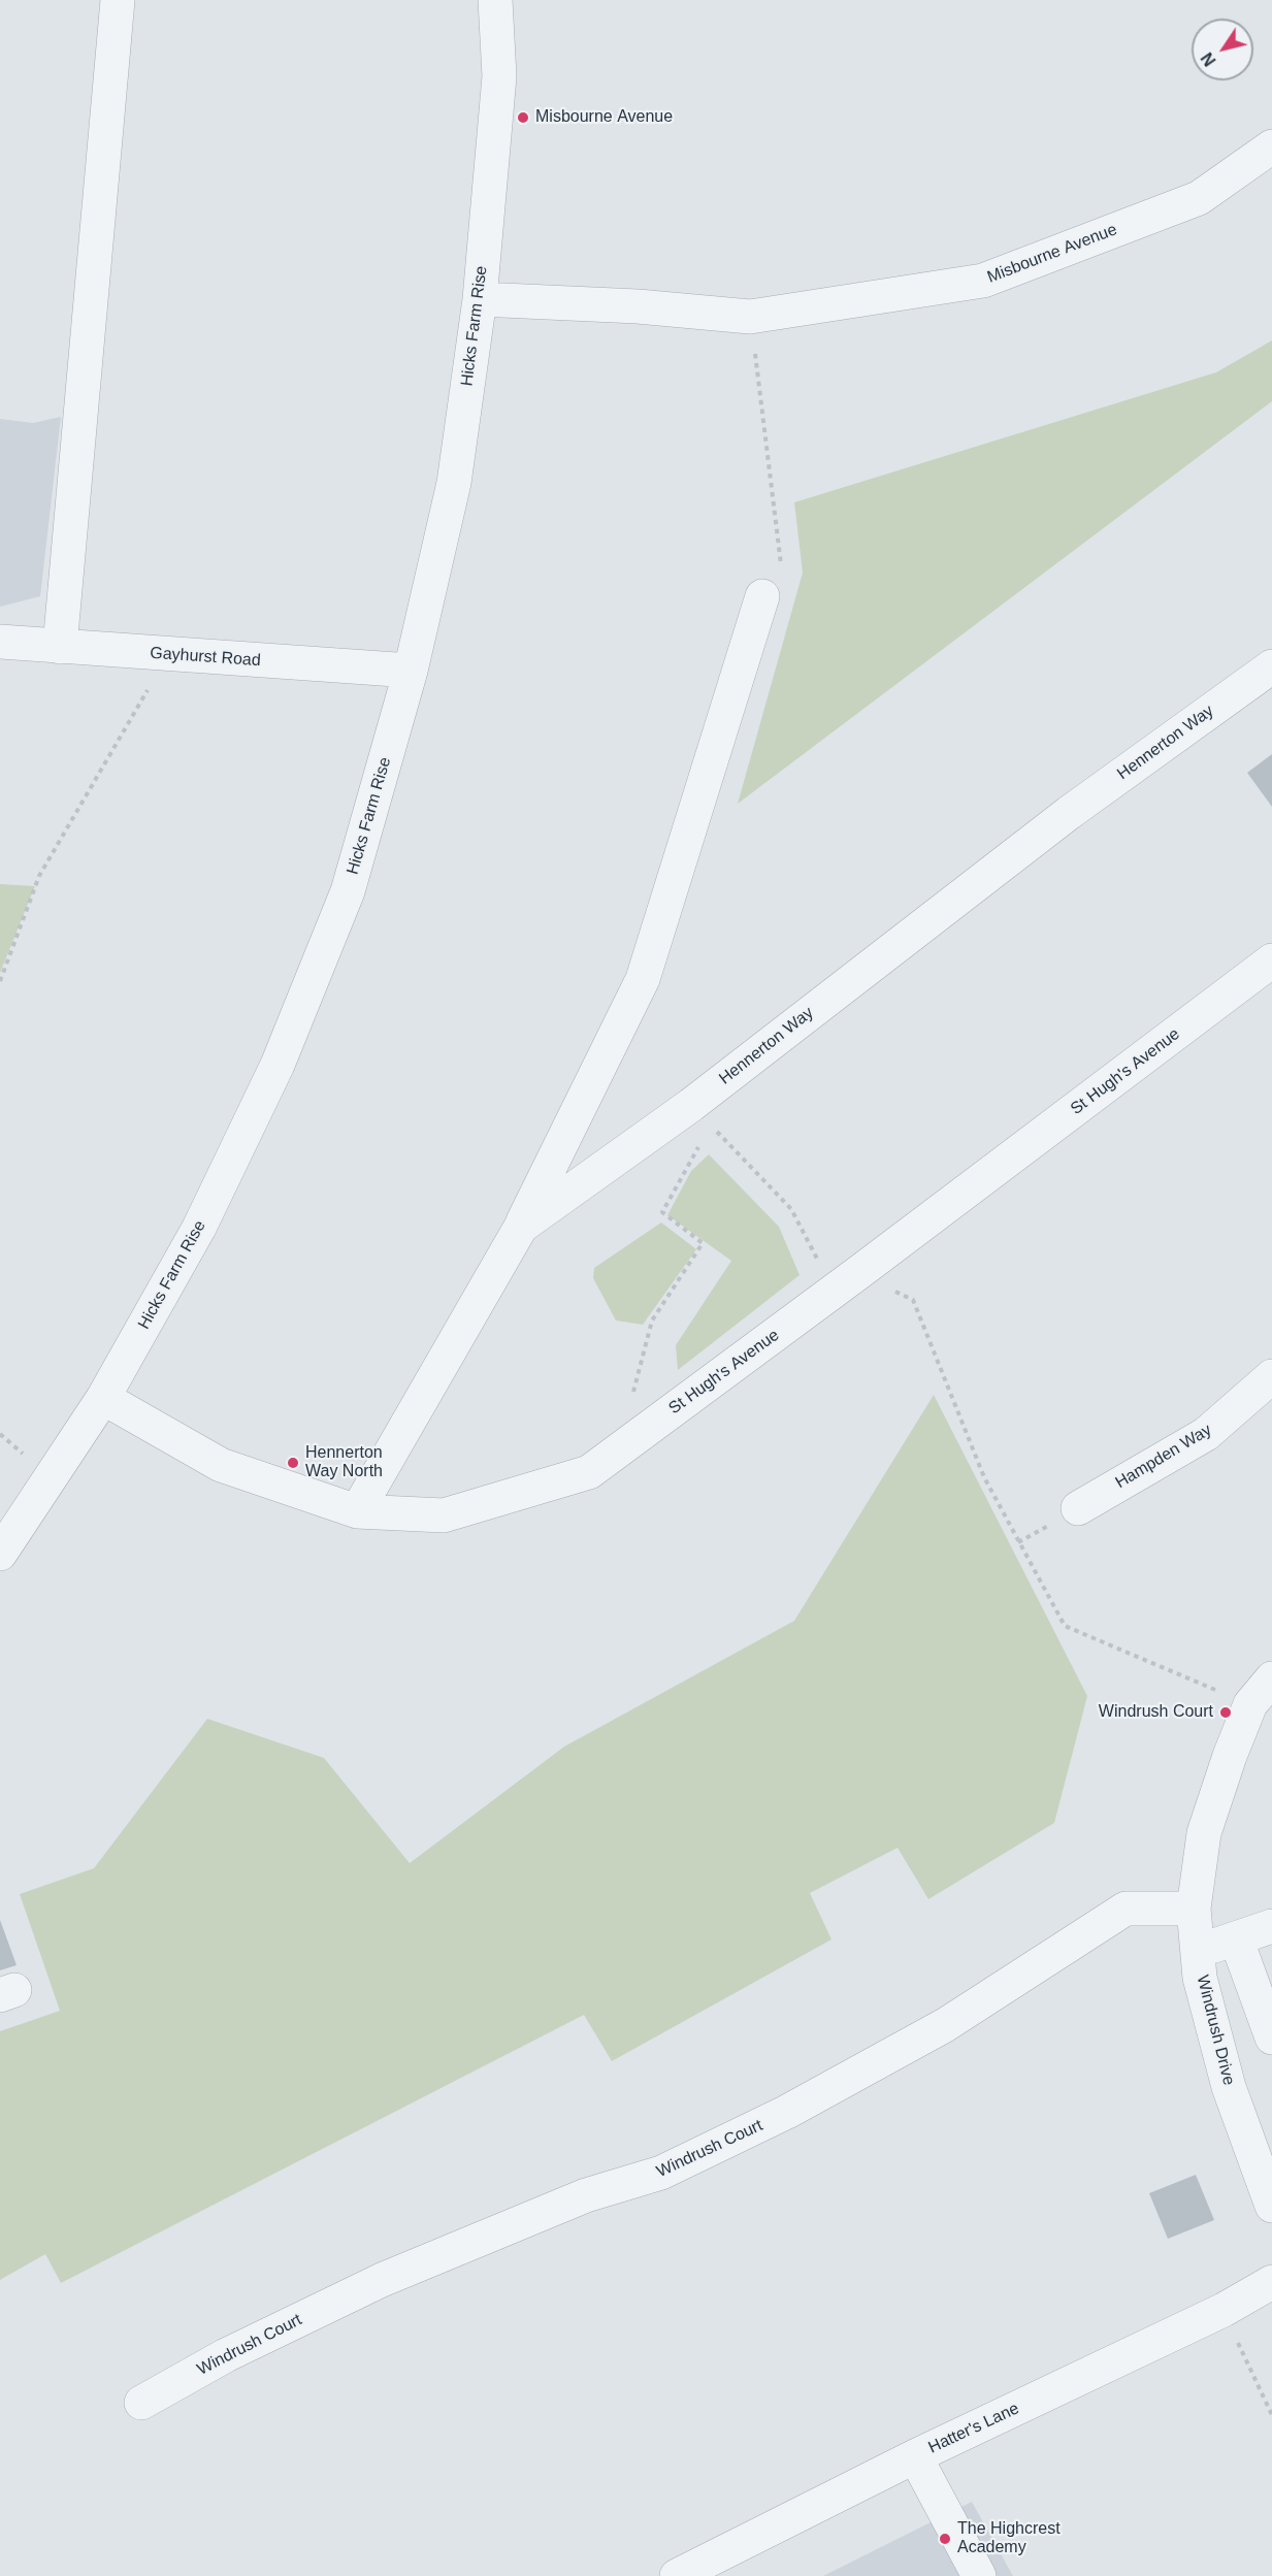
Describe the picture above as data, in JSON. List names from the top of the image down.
{
  "streets": {
    "street": [
      "Misbourne Avenue",
      "Hicks Farm Rise",
      "Gayhurst Road",
      "Hennerton Way",
      "St Hugh's Avenue",
      "Hampden Way",
      "Windrush Drive",
      "Windrush Court",
      "Hatter's Lane"
    ]
  },
  "crossings": [
    ["Misbourne Avenue", "Hicks Farm Rise"],
    ["Hicks Farm Rise", "Gayhurst Road"],
    ["Hicks Farm Rise", "St Hugh's Avenue"],
    ["Hennerton Way", "St Hugh's Avenue"],
    ["Windrush Drive", "Windrush Court"]
  ],
  "places": [
    "Misbourne Avenue",
    "Hennerton Way North",
    "Windrush Court",
    "The Highcrest Academy"
  ],
  "north": "bottom left"
}
